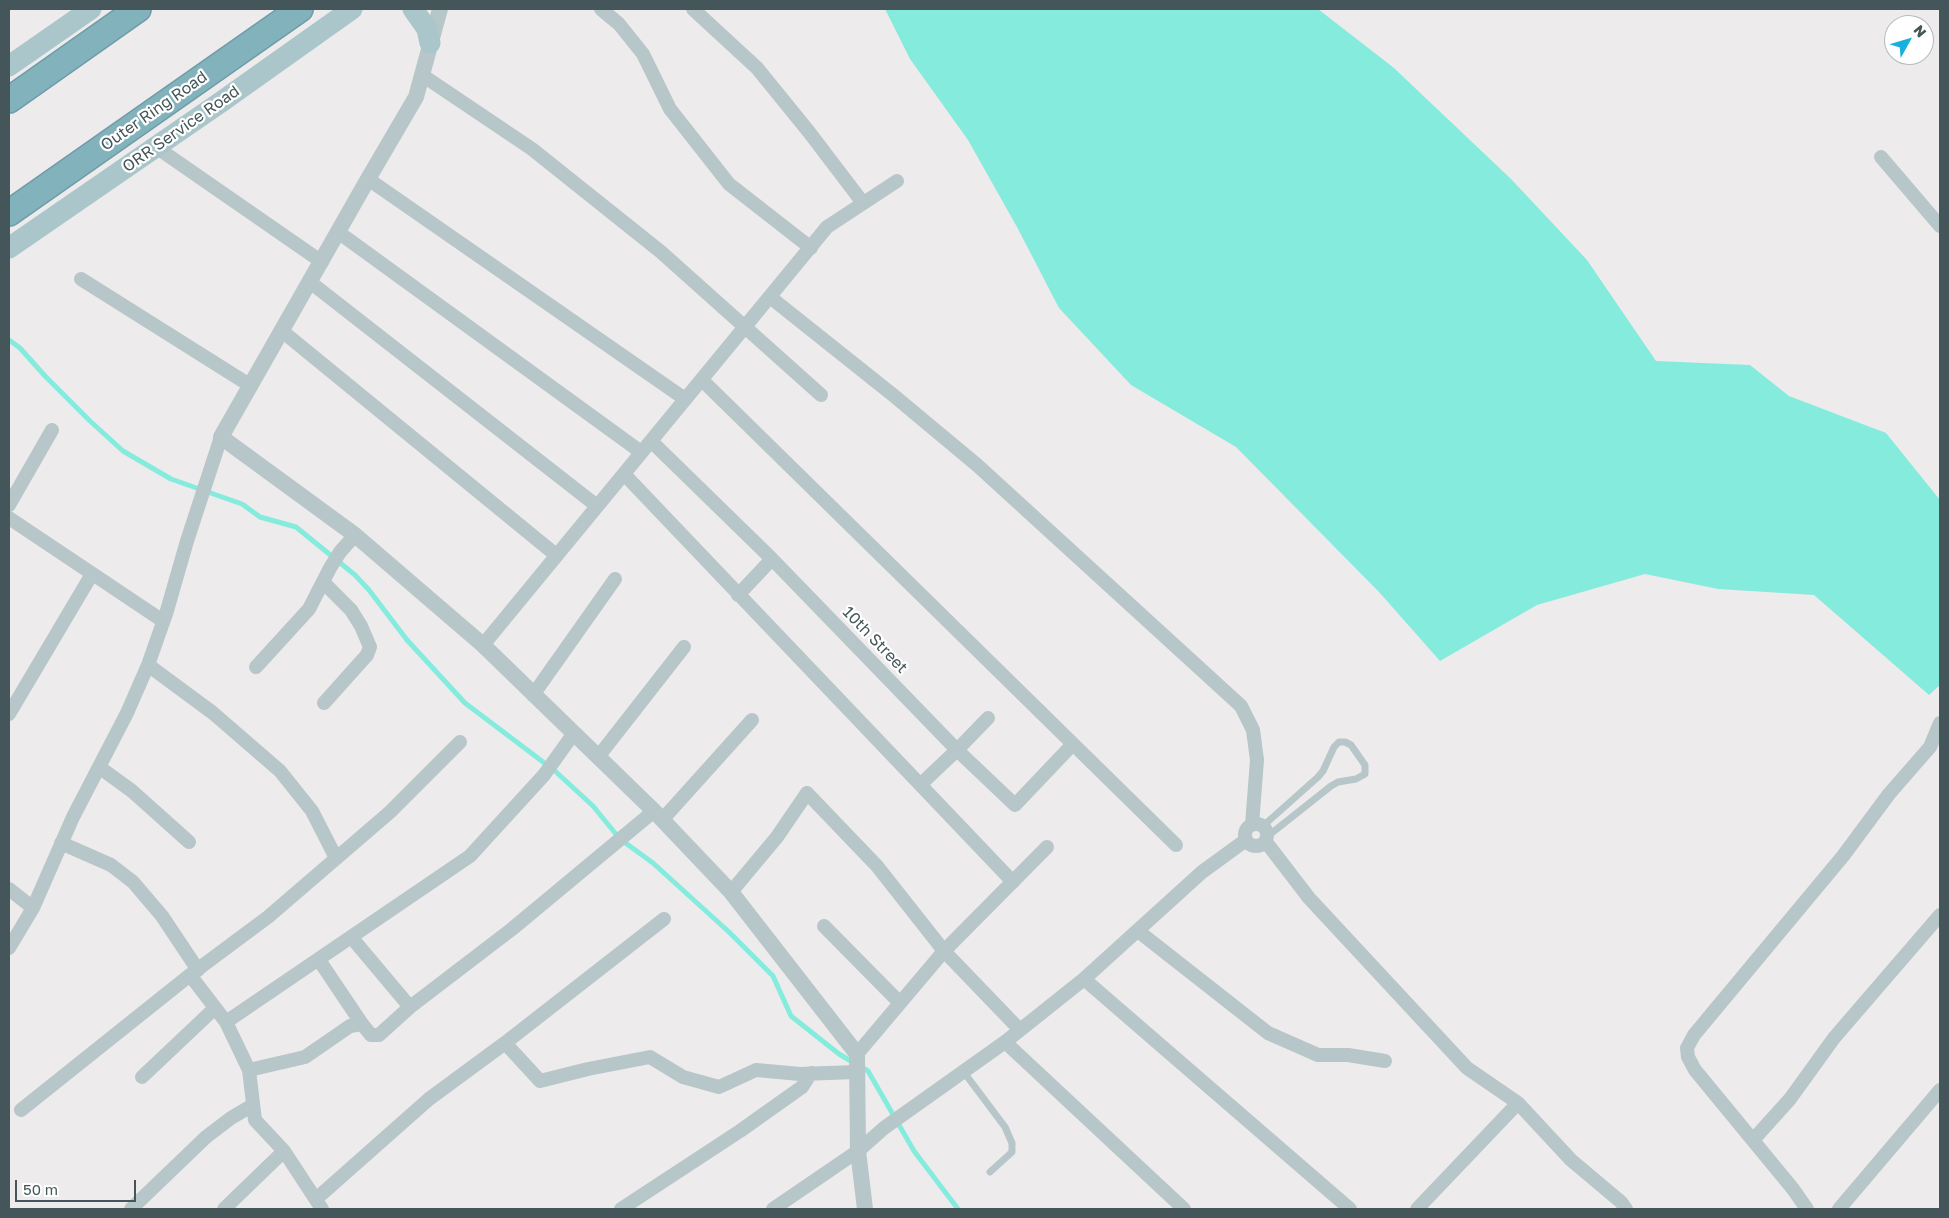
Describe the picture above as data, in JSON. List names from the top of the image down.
{
  "streets": {
    "highway": ["Outer Ring Road"],
    "main road": ["ORR Service Road"],
    "street": ["10th Street"]
  },
  "scale_bar": "50 m",
  "north": "top right"
}
